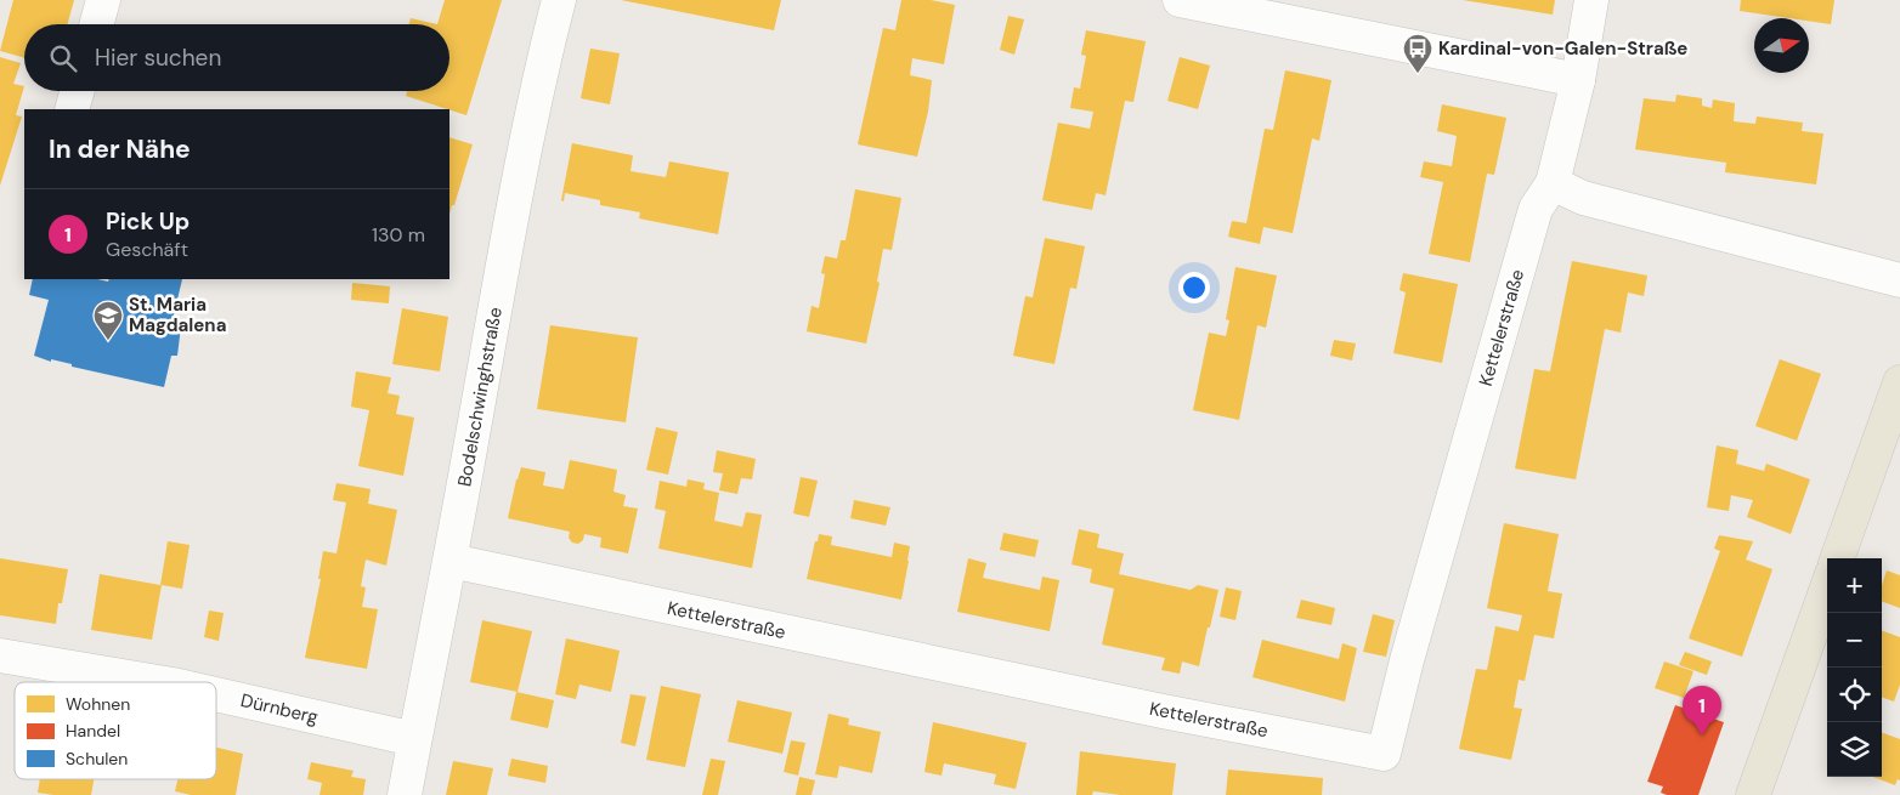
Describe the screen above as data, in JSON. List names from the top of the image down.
{
  "streets": {
    "street": ["Kettelerstraße", "Bodelschwinghstraße", "Dürnberg"]
  },
  "crossings": [
    ["Kettelerstraße", "Bodelschwinghstraße"],
    ["Bodelschwinghstraße", "Dürnberg"]
  ],
  "places": {
    "bus stop": ["Kardinal-von-Galen-Straße"],
    "school or university": ["St. Maria Magdalena"]
  },
  "legend": ["Wohnen", "Handel", "Schulen"],
  "north": "right",
  "page": {
    "search": "Hier suchen",
    "heading": "In der Nähe",
    "list": [
      {
        "mark": "1",
        "name": "Pick Up",
        "note": "Geschäft",
        "value": "130 m"
      }
    ],
    "map_buttons": ["+", "−"],
    "pins": "1"
  }
}
